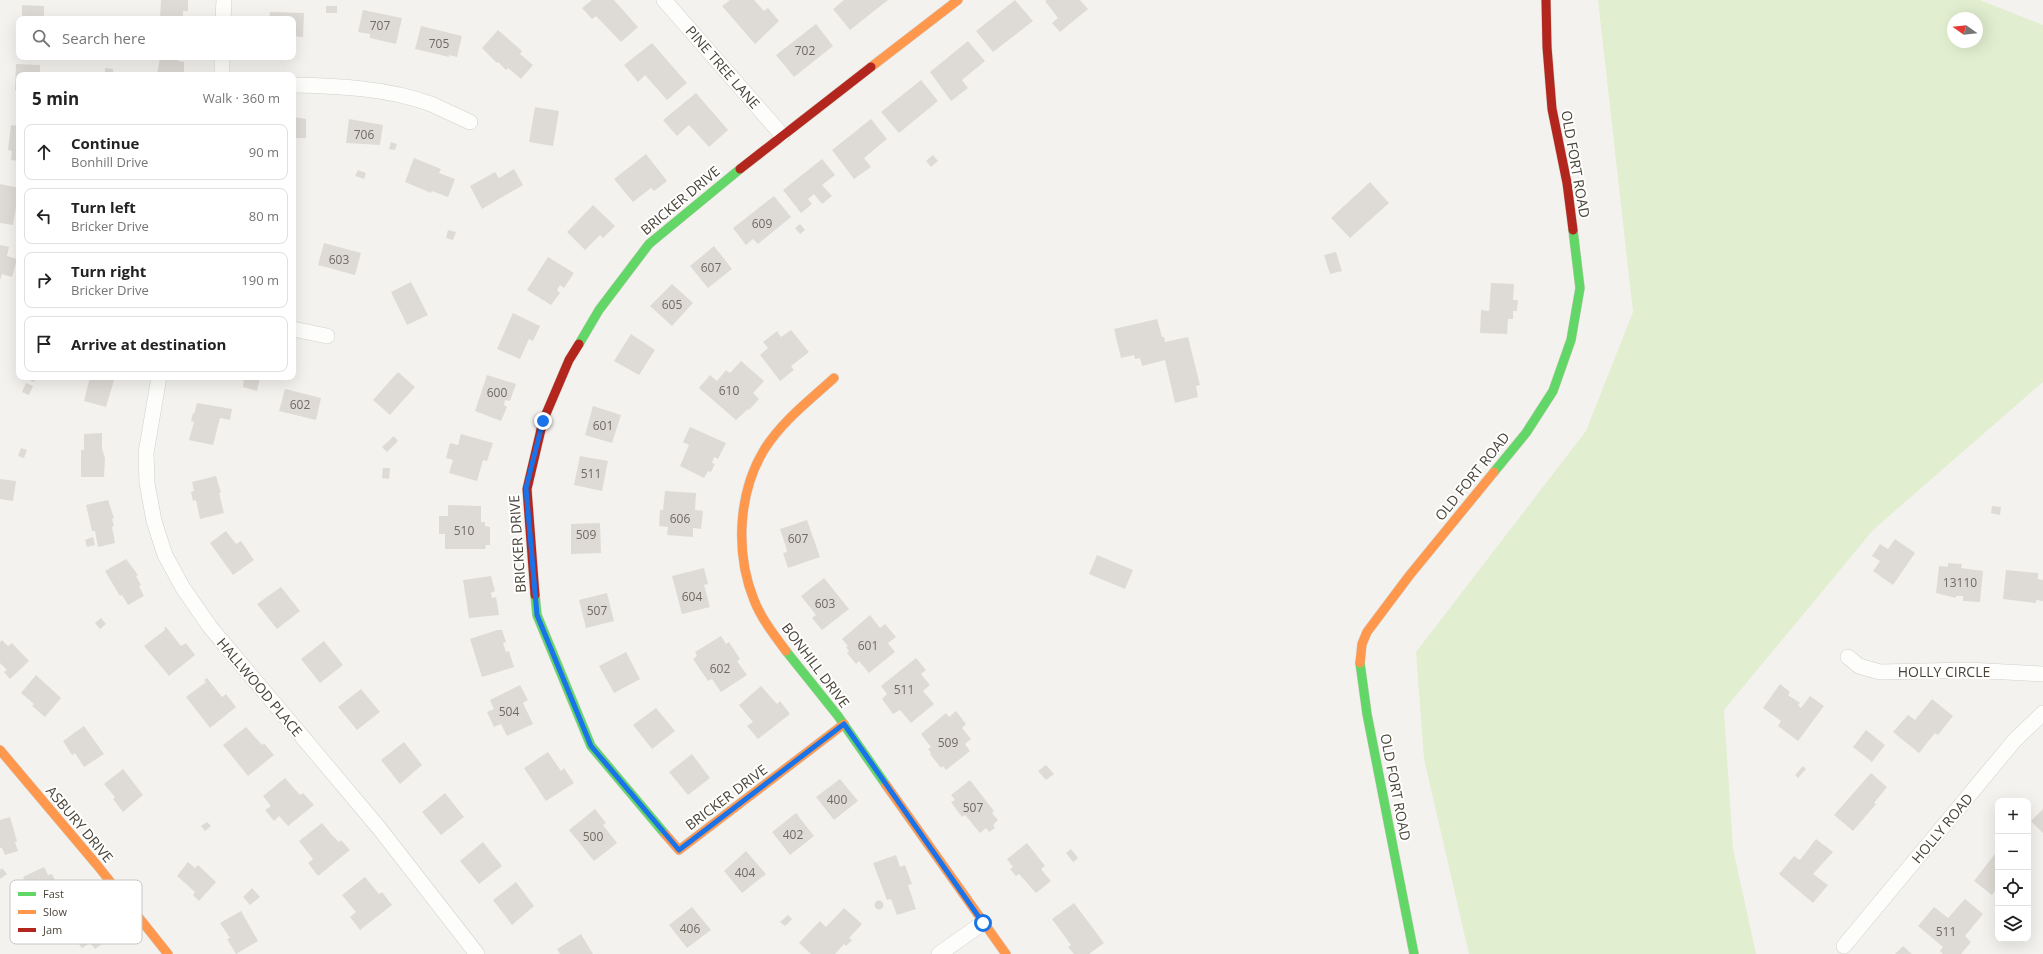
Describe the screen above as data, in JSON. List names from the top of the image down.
{
  "streets": {
    "street": [
      "PINE TREE LANE",
      "OLD FORT ROAD",
      "BRICKER DRIVE",
      "BONHILL DRIVE",
      "HOLLY CIRCLE",
      "HALLWOOD PLACE",
      "ASBURY DRIVE",
      "HOLLY ROAD"
    ]
  },
  "crossings": [
    ["PINE TREE LANE", "BRICKER DRIVE"],
    ["BRICKER DRIVE", "BONHILL DRIVE"]
  ],
  "house_numbers": [
    "707",
    "705",
    "702",
    "706",
    "609",
    "603",
    "607",
    "605",
    "610",
    "600",
    "602",
    "601",
    "511",
    "606",
    "510",
    "509",
    "607",
    "13110",
    "604",
    "603",
    "507",
    "601",
    "602",
    "511",
    "504",
    "509",
    "400",
    "507",
    "402",
    "500",
    "404",
    "406",
    "511"
  ],
  "legend": ["Fast", "Slow", "Jam"],
  "north": "left",
  "page": {
    "search": "Search here",
    "heading": ["5 min", "Walk · 360 m"],
    "list": [
      ["Continue", "Bonhill Drive", "90 m"],
      ["Turn left", "Bricker Drive", "80 m"],
      ["Turn right", "Bricker Drive", "190 m"],
      "Arrive at destination"
    ],
    "map_buttons": ["+", "−"]
  }
}
